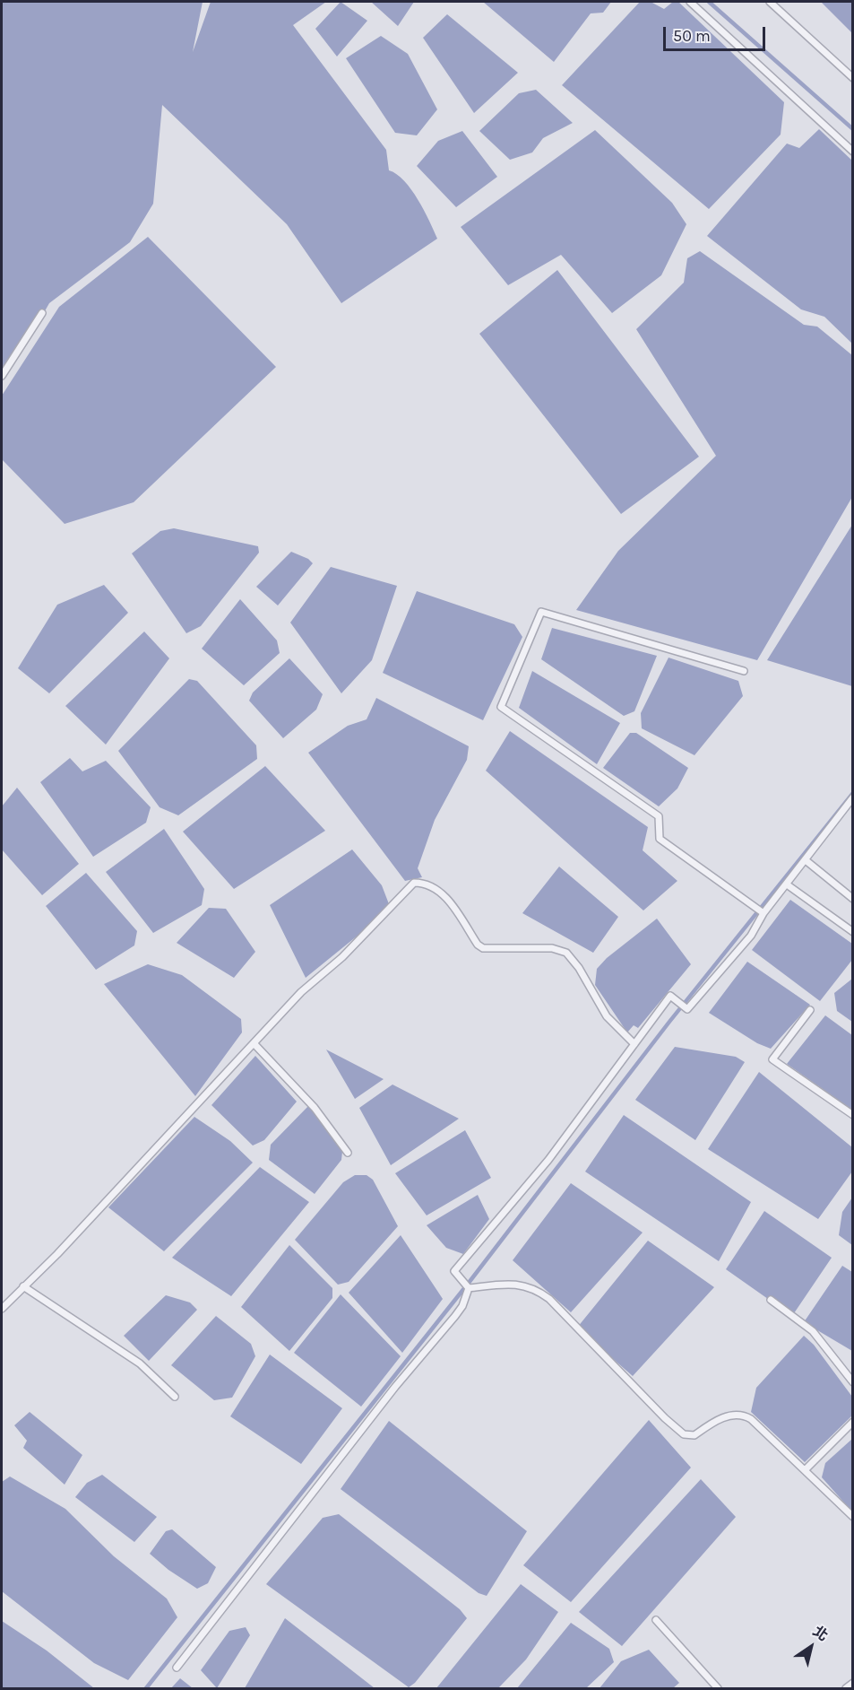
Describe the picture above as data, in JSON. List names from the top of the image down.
{
  "scale_bar": "50 m",
  "north": "top right"
}
